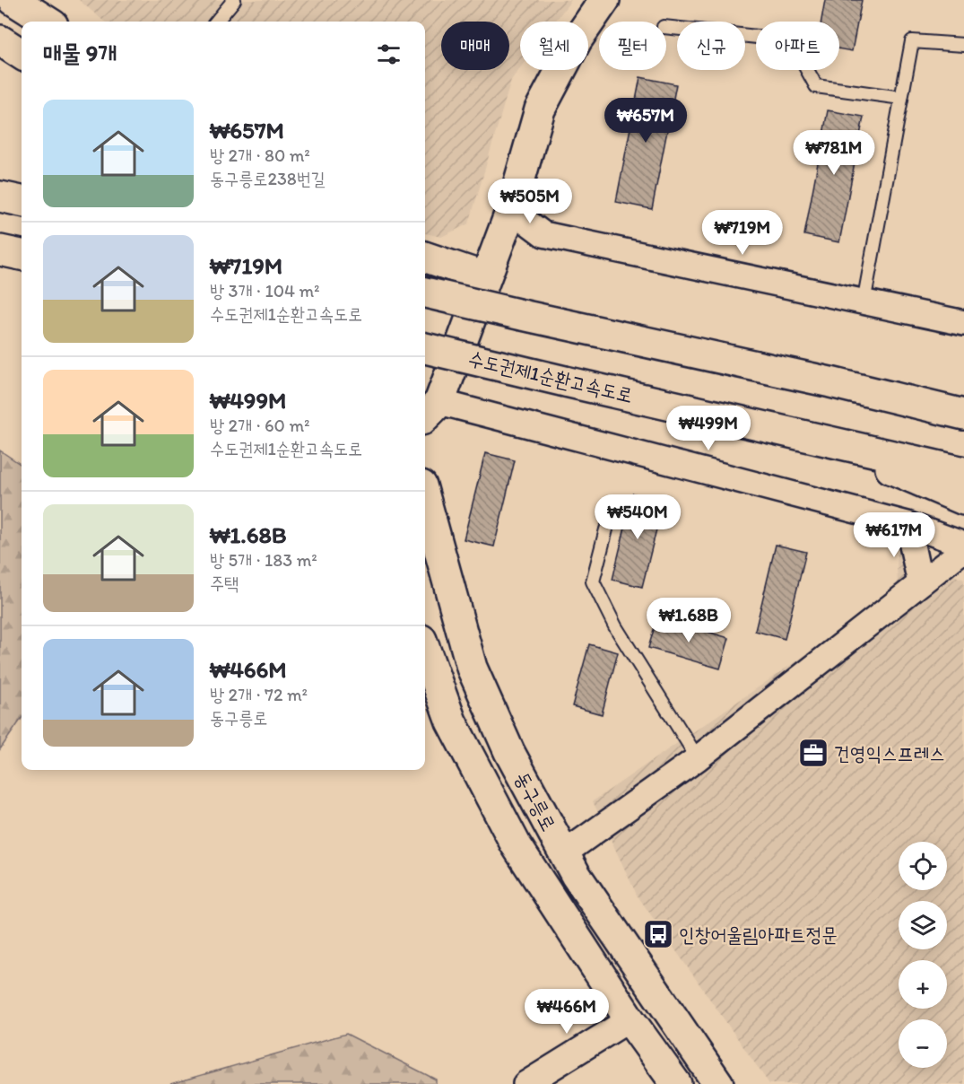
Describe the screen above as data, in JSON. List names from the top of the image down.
{
  "streets": {
    "main road": ["수도권제1순환고속도로", "동구릉로"]
  },
  "places": {
    "office": ["건영익스프레스"],
    "bus stop": ["인창어울림아파트정문"]
  },
  "page": {
    "chip": [
      "매매",
      "월세",
      "필터",
      "신규",
      "아파트"
    ],
    "heading": "매물 9개",
    "list": [
      {
        "name": "₩657M",
        "note": "방 2개 · 80 m² · 동구릉로238번길"
      },
      {
        "name": "₩719M",
        "note": "방 3개 · 104 m² · 수도권제1순환고속도로"
      },
      {
        "name": "₩499M",
        "note": "방 2개 · 60 m² · 수도권제1순환고속도로"
      },
      {
        "name": "₩1.68B",
        "note": "방 5개 · 183 m² · 주택"
      },
      {
        "name": "₩466M",
        "note": "방 2개 · 72 m² · 동구릉로"
      }
    ],
    "price": [
      "₩657M",
      "₩781M",
      "₩505M",
      "₩719M",
      "₩499M",
      "₩540M",
      "₩617M",
      "₩1.68B",
      "₩466M"
    ],
    "map_buttons": ["+", "−"]
  }
}
